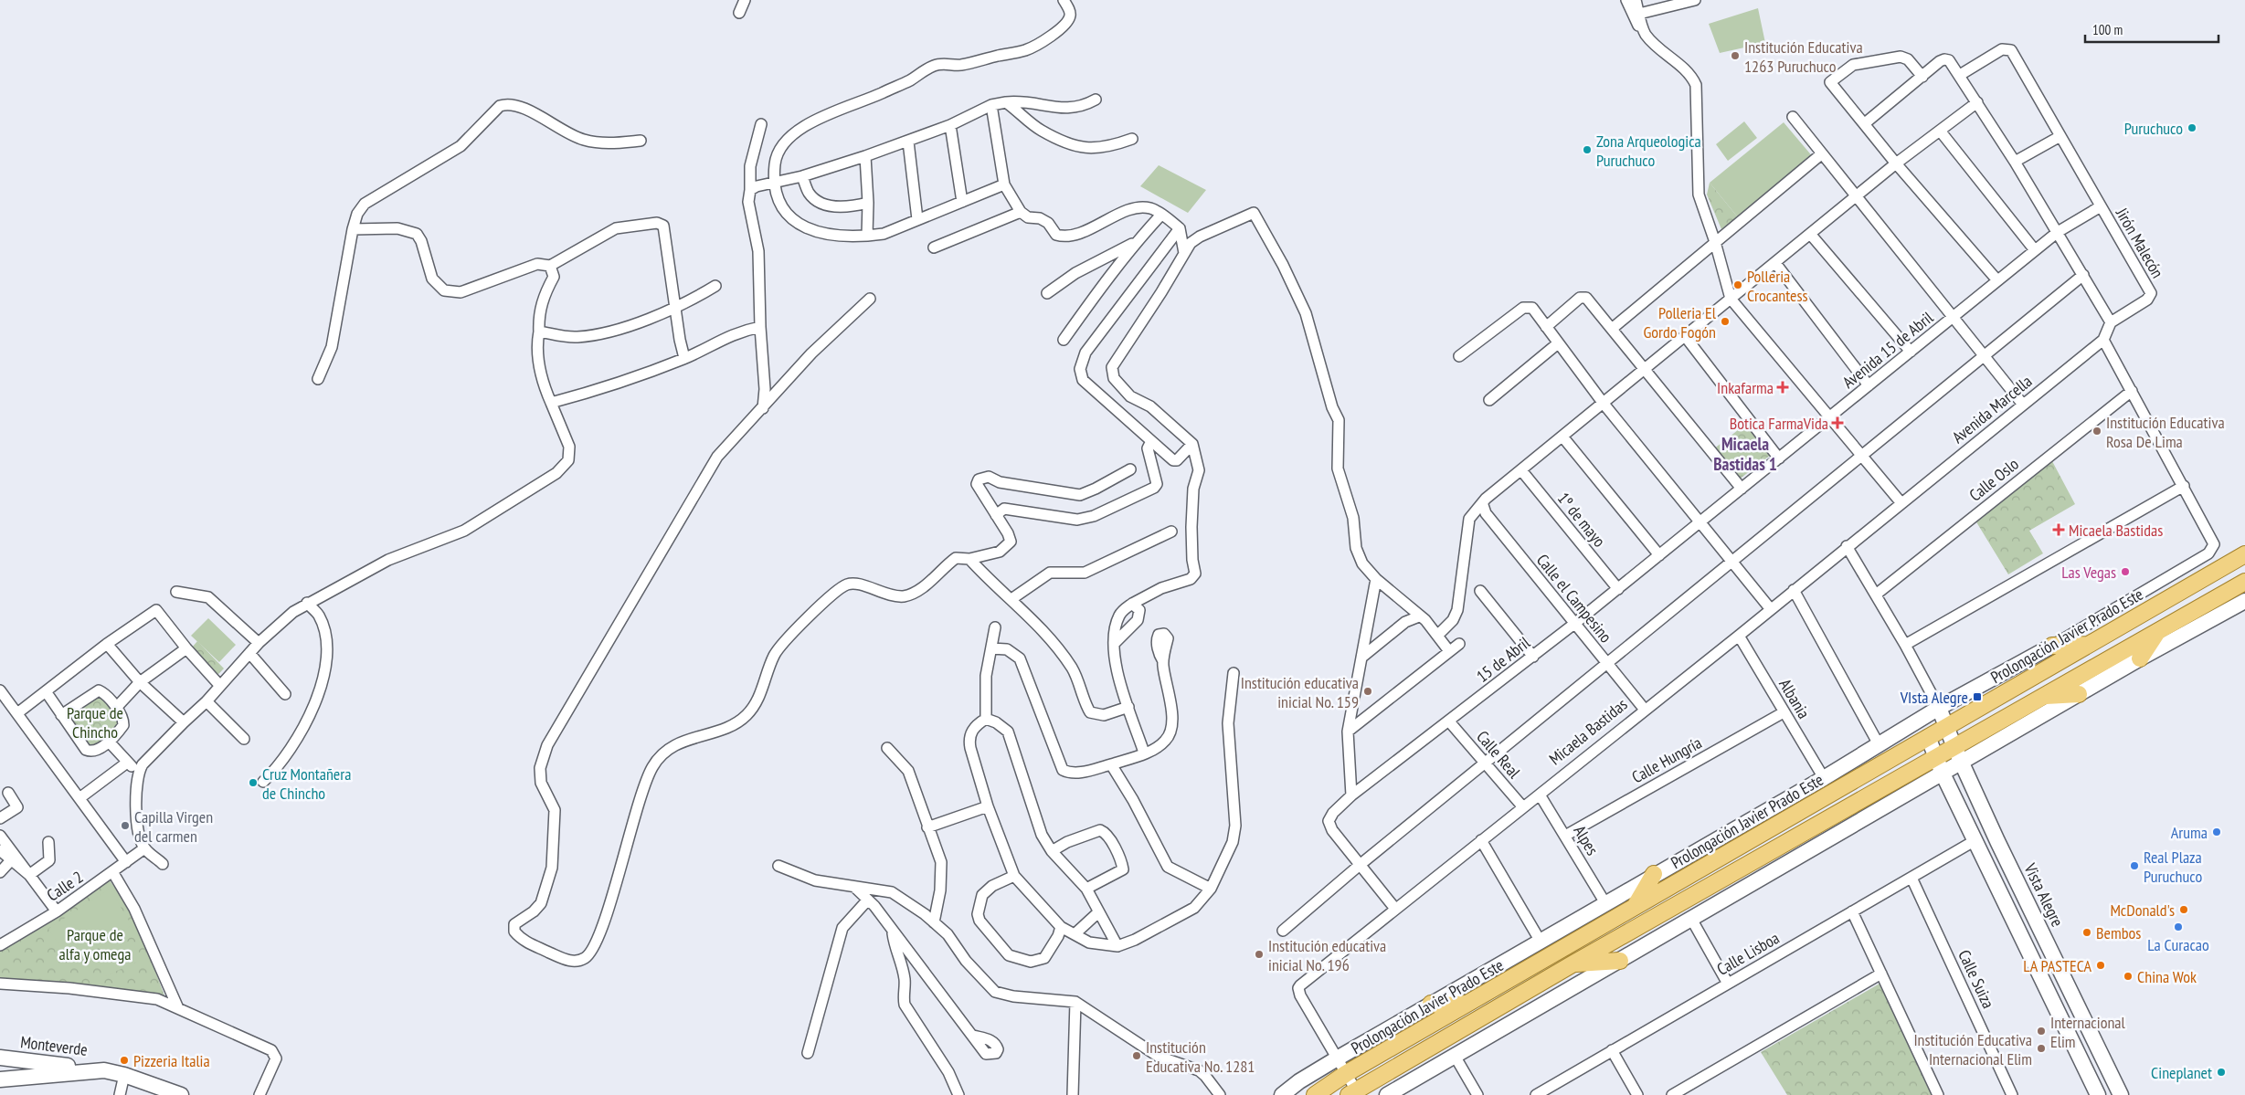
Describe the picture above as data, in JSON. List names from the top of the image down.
{
  "streets": {
    "main road": ["Prolongación Javier Prado Este"],
    "street": [
      "Jirón Malecón",
      "Avenida 15 de Abril",
      "Avenida Marcella",
      "Calle Oslo",
      "1º de mayo",
      "Calle el Campesino",
      "15 de Abril",
      "Albania",
      "Micaela Bastidas",
      "Calle Real",
      "Calle Hungría",
      "Alpes",
      "Calle 2",
      "Vista Alegre",
      "Calle Lisboa",
      "Calle Suiza",
      "Monteverde"
    ]
  },
  "crossings": [
    ["Jirón Malecón", "Avenida 15 de Abril"],
    ["Avenida 15 de Abril", "15 de Abril"],
    ["Avenida Marcella", "Micaela Bastidas"],
    ["1º de mayo", "15 de Abril"],
    ["Calle el Campesino", "15 de Abril"],
    ["Calle el Campesino", "Micaela Bastidas"],
    ["Prolongación Javier Prado Este", "Albania"],
    ["Prolongación Javier Prado Este", "Micaela Bastidas"],
    ["Prolongación Javier Prado Este", "Alpes"],
    ["Prolongación Javier Prado Este", "Vista Alegre"],
    ["15 de Abril", "Calle Real"],
    ["Albania", "Micaela Bastidas"],
    ["Albania", "Calle Hungría"],
    ["Micaela Bastidas", "Calle Real"],
    ["Micaela Bastidas", "Alpes"],
    ["Calle Hungría", "Alpes"],
    ["Calle Lisboa", "Calle Suiza"]
  ],
  "districts": ["Micaela Bastidas 1"],
  "parks": ["Parque de Chincho", "Parque de alfa y omega"],
  "places": {
    "other": [
      "Institución Educativa 1263 Puruchuco",
      "Puruchuco",
      "Zona Arqueologica Puruchuco",
      "Polleria Crocantess",
      "Polleria El Gordo Fogón",
      "Institución Educativa Rosa De Lima",
      "Las Vegas",
      "Institución educativa inicial No. 159",
      "Cruz Montañera de Chincho",
      "Capilla Virgen del carmen",
      "Aruma",
      "Real Plaza Puruchuco",
      "McDonald's",
      "La Curacao",
      "Bembos",
      "Institución educativa inicial No. 196",
      "LA PASTECA",
      "China Wok",
      "Internacional Elim",
      "Institución Educativa Internacional Elim",
      "Institución Educativa No. 1281",
      "Pizzeria Italia",
      "Cineplanet"
    ],
    "health": ["Inkafarma", "Botica FarmaVida", "Micaela Bastidas"],
    "transit": ["VIsta Alegre"]
  },
  "scale_bar": "100 m"
}
